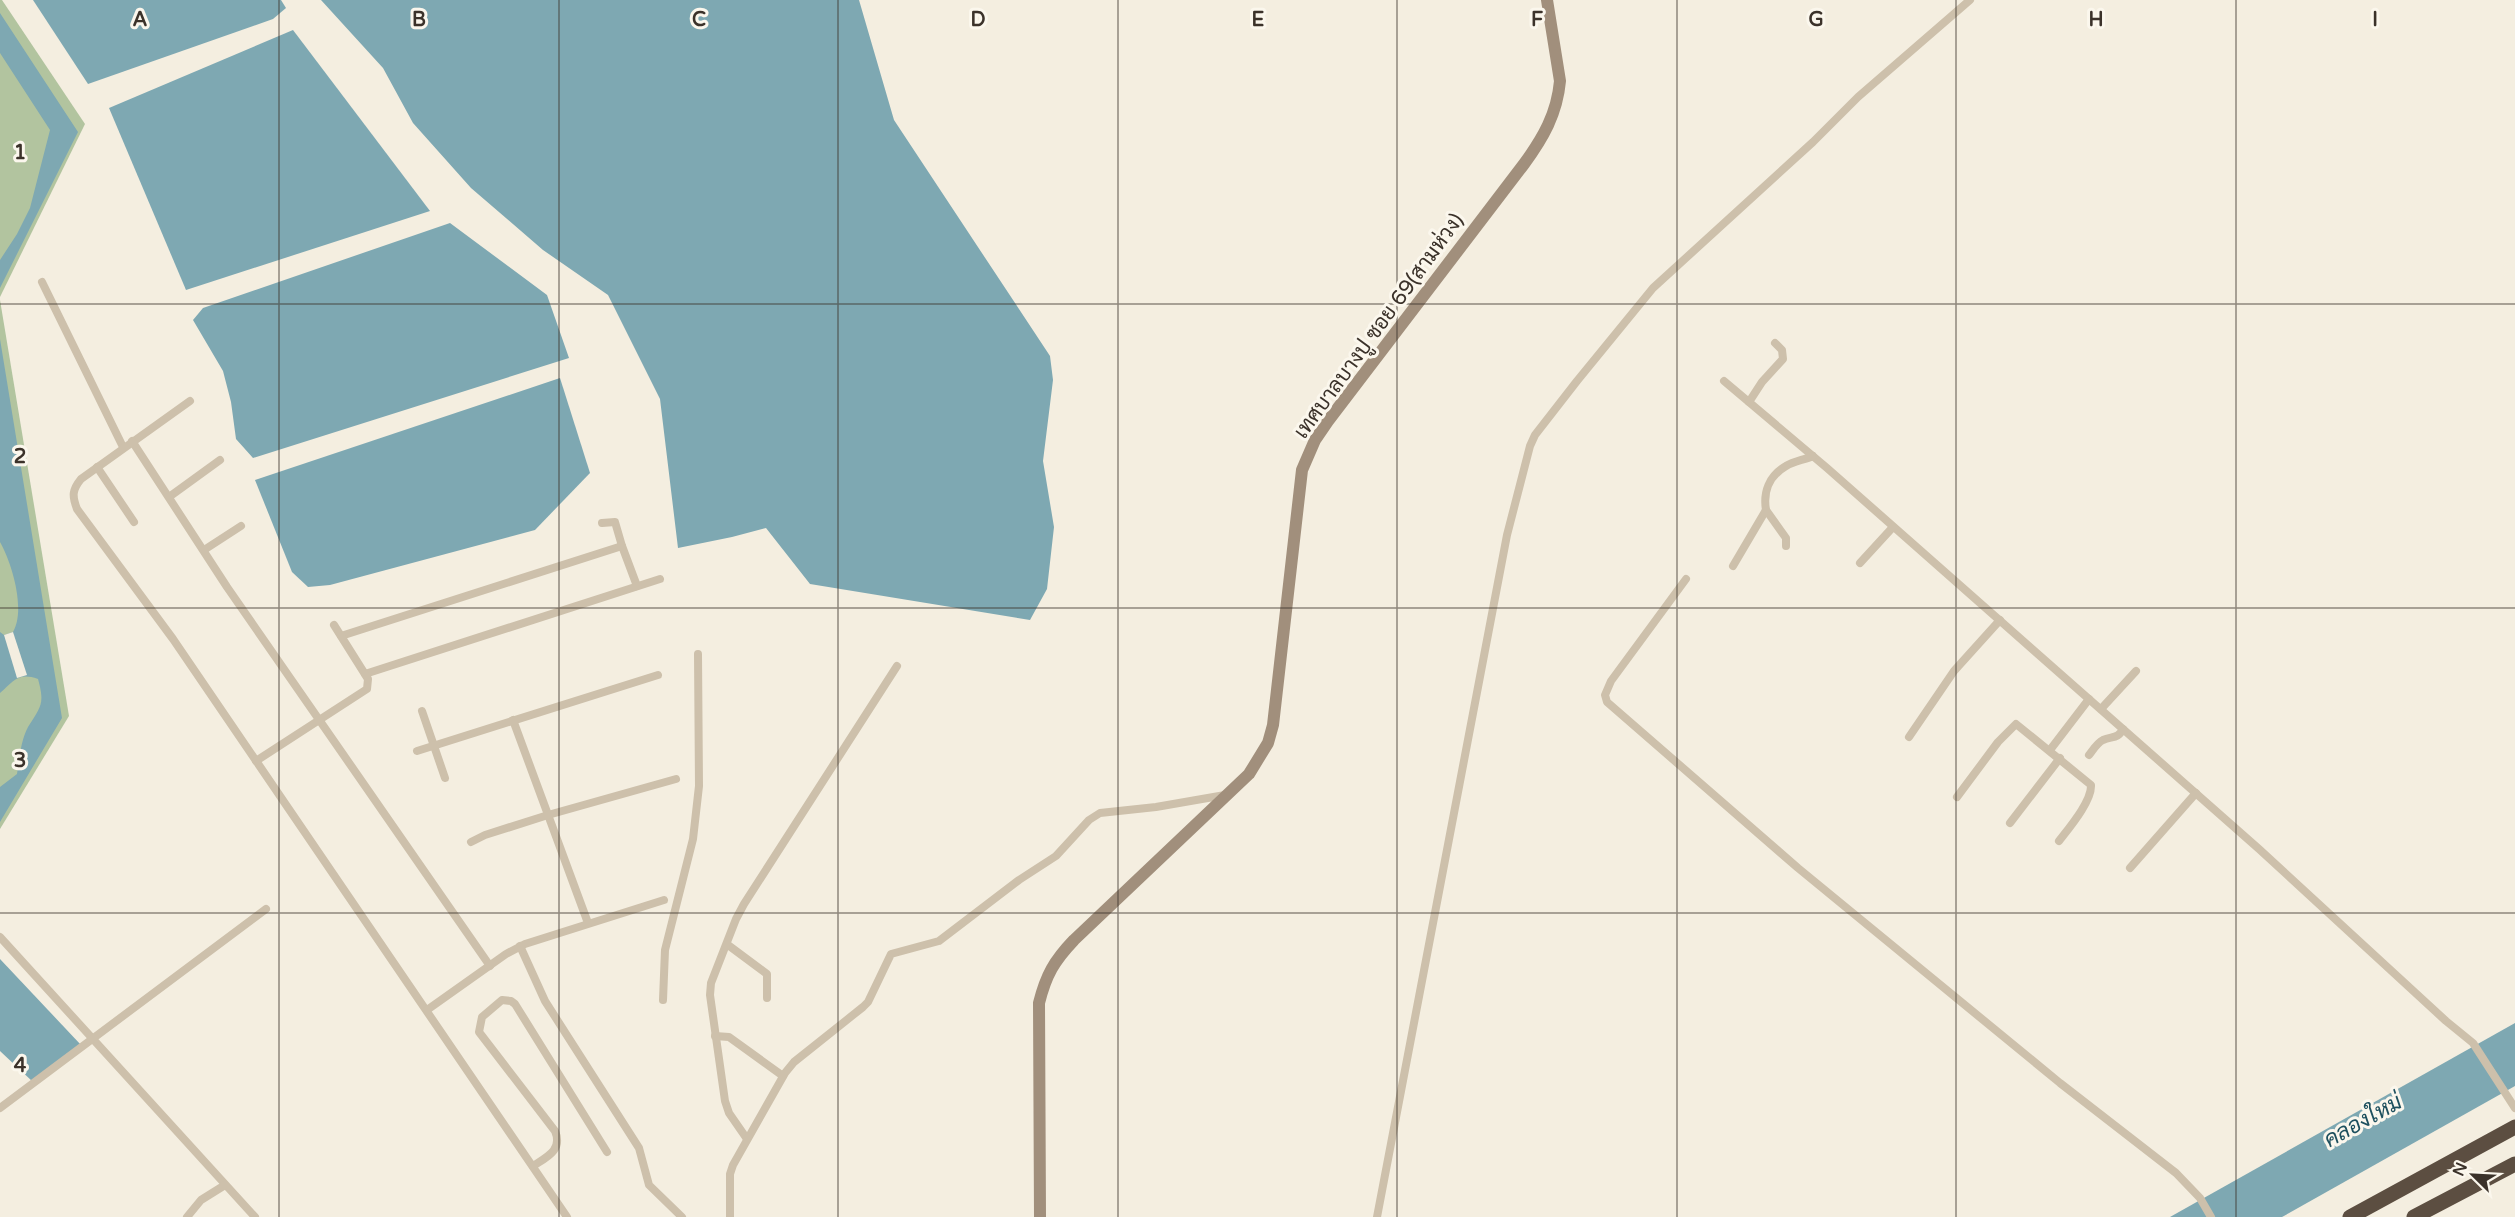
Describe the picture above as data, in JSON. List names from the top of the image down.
{
  "streets": {
    "street": ["เทศบาลบางปู ซอย 69(สามห่วง)"]
  },
  "water": ["คลองใหม่"],
  "north": "top left",
  "grid": {
    "columns": [
      "A",
      "B",
      "C",
      "D",
      "E",
      "F",
      "G",
      "H",
      "I"
    ],
    "rows": [
      "1",
      "2",
      "3",
      "4"
    ]
  }
}
